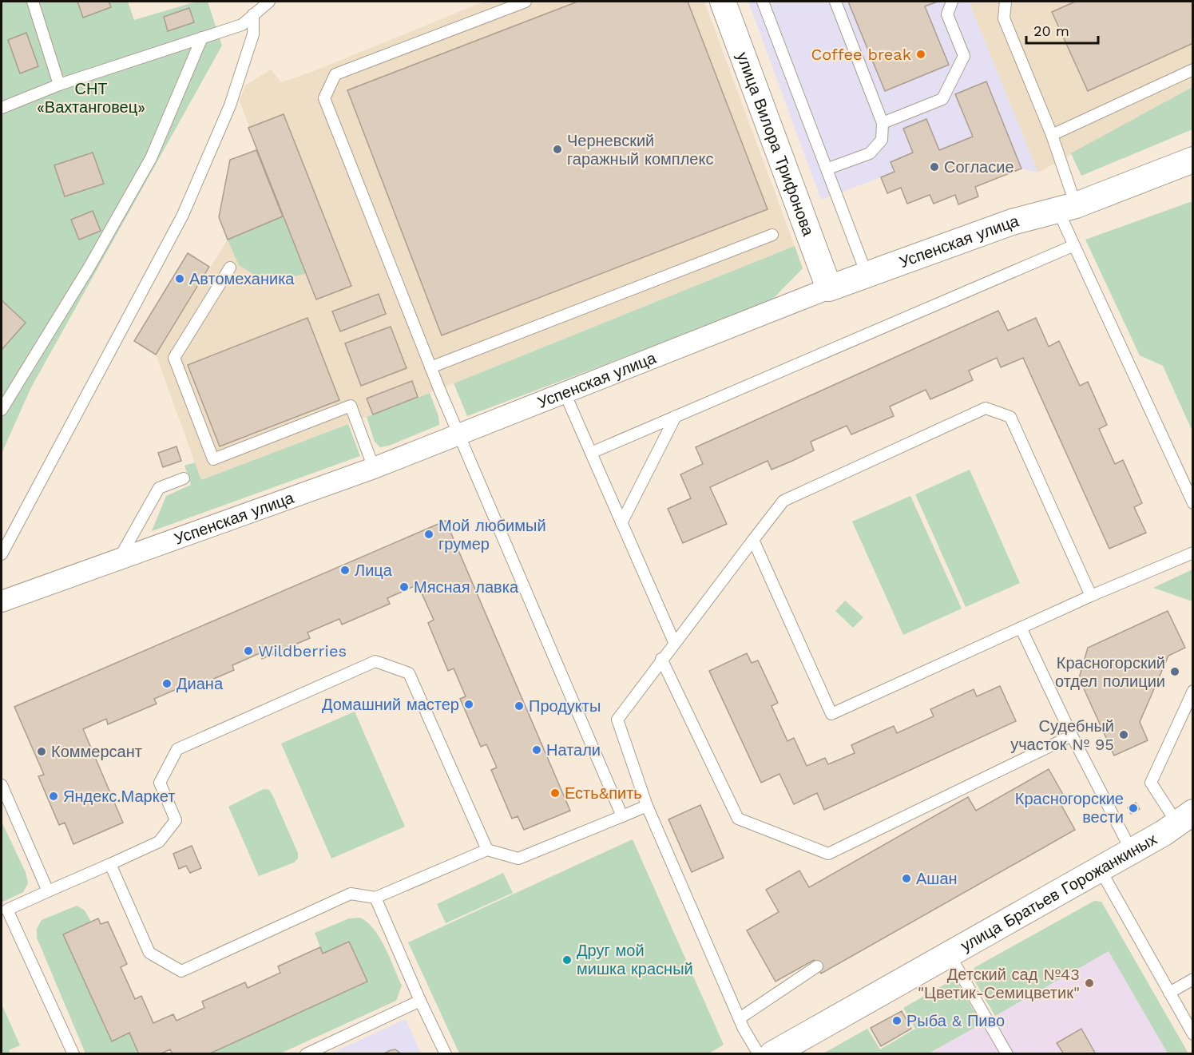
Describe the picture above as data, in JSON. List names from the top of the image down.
{
  "streets": {
    "street": ["улица Вилора Трифонова", "Успенская улица", "улица Братьев Горожанкиных"]
  },
  "crossings": [
    ["улица Вилора Трифонова", "Успенская улица"]
  ],
  "parks": ["СНТ «Вахтанговец»"],
  "places": [
    "Coffee break",
    "Черневский гаражный комплекс",
    "Согласие",
    "Автомеханика",
    "Мой любимый грумер",
    "Лица",
    "Мясная лавка",
    "Wildberries",
    "Красногорский отдел полиции",
    "Диана",
    "Домашний мастер",
    "Продукты",
    "Судебный участок № 95",
    "Натали",
    "Коммерсант",
    "Есть&пить",
    "Яндекс.Маркет",
    "Красногорские вести",
    "Ашан",
    "Друг мой мишка красный",
    "Детский сад №43 \"Цветик-Семицветик\"",
    "Рыба & Пиво"
  ],
  "scale_bar": "20 m"
}
